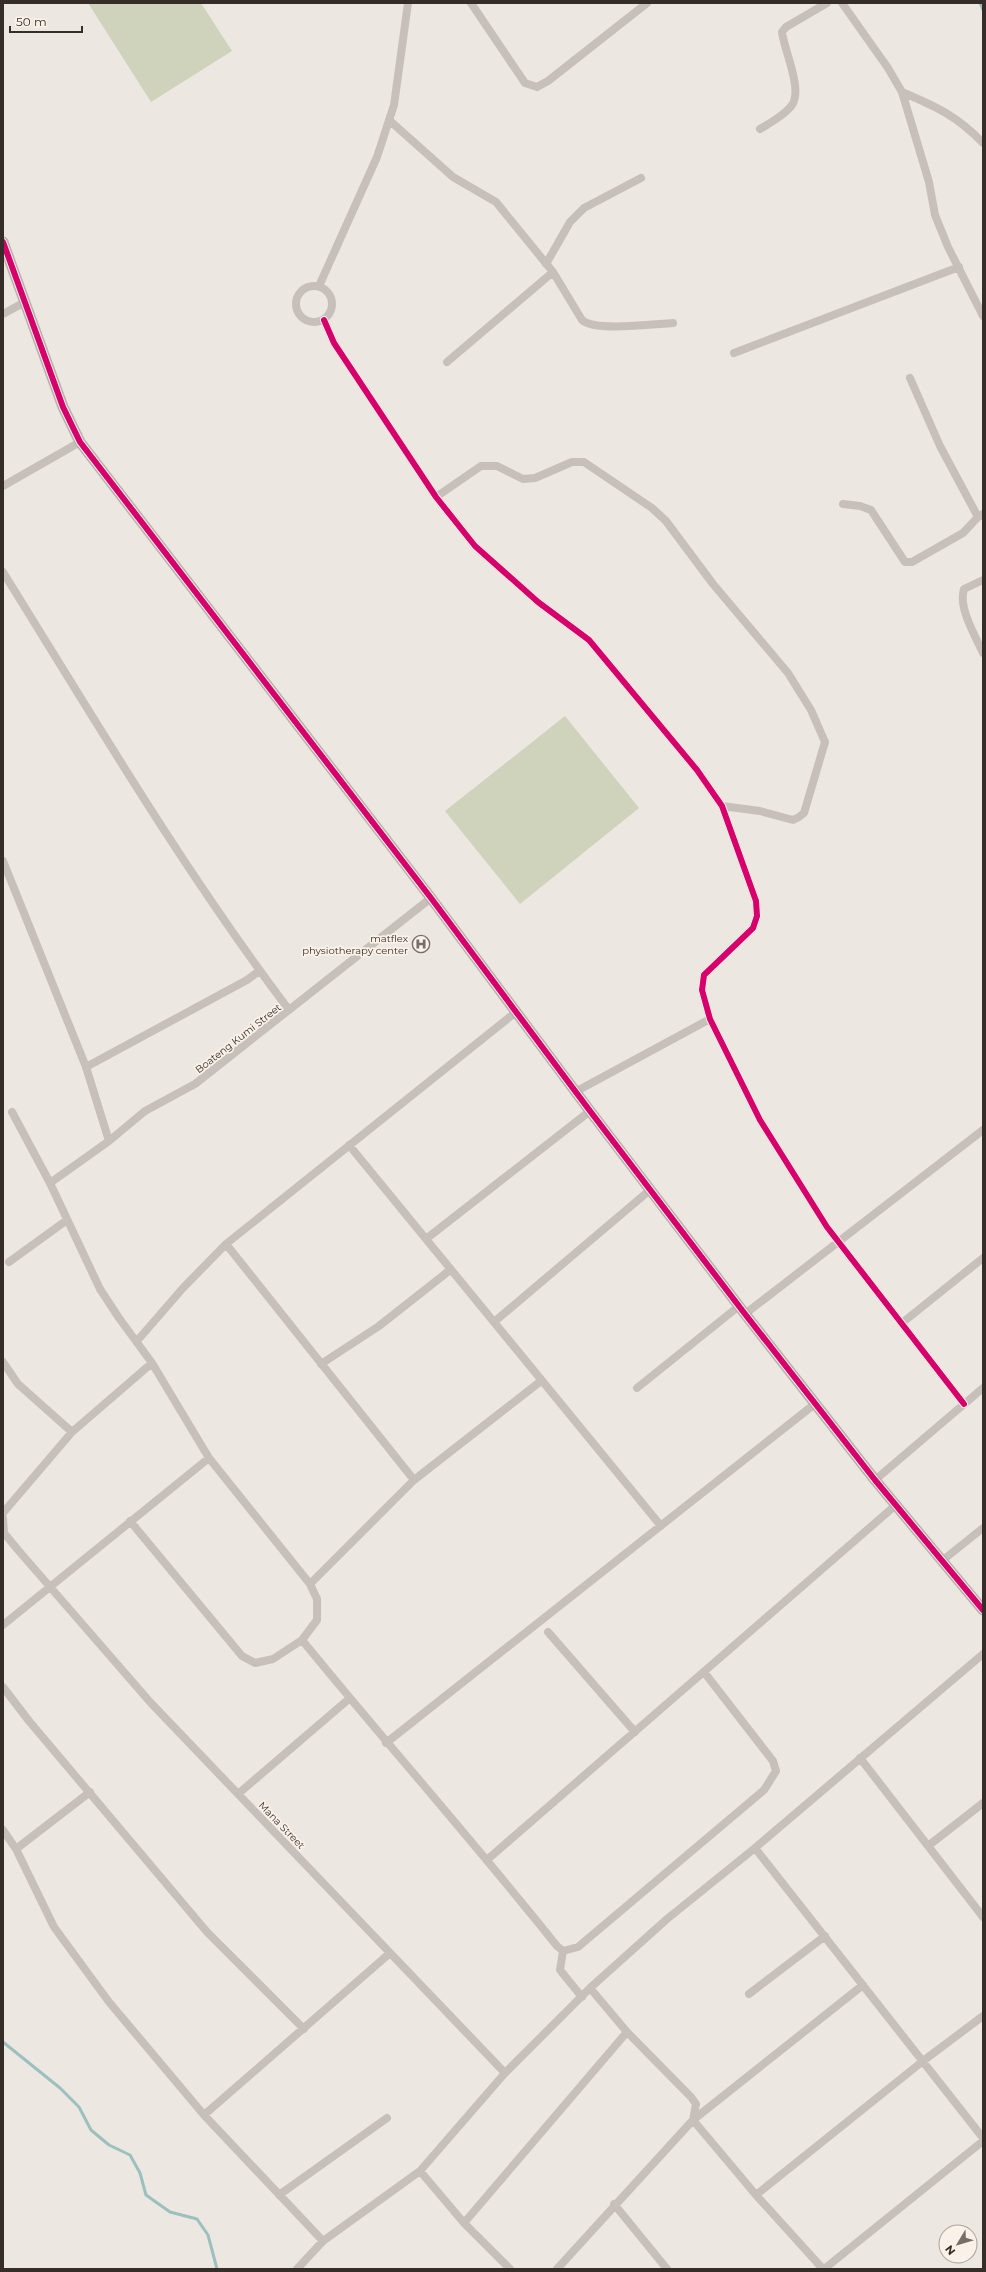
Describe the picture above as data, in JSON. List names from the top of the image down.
{
  "streets": {
    "street": ["Boateng Kumi Street", "Mana Street"]
  },
  "places": {
    "hospital": ["matflex physiotherapy center"]
  },
  "scale_bar": "50 m",
  "north": "bottom left"
}
